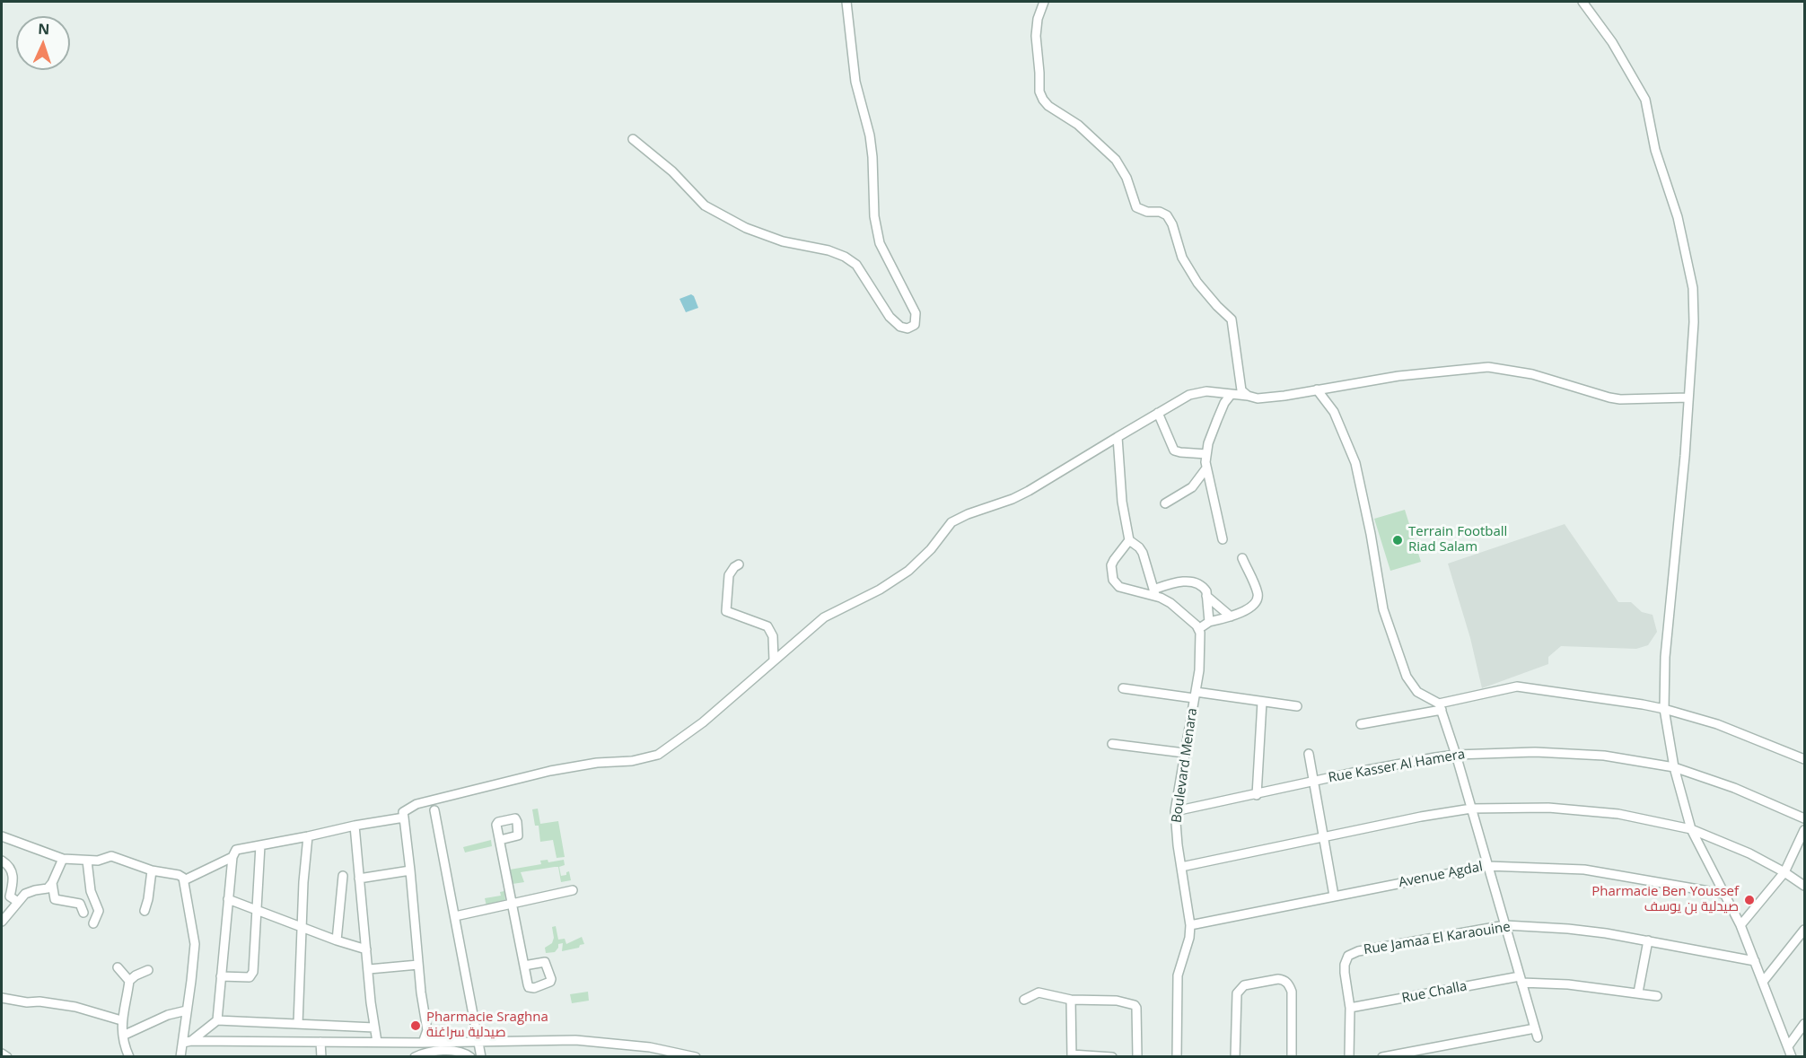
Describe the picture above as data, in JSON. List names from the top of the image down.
{
  "streets": {
    "street": [
      "Boulevard Menara",
      "Rue Kasser Al Hamera",
      "Avenue Agdal",
      "Rue Jamaa El Karaouine",
      "Rue Challa"
    ]
  },
  "crossings": [
    ["Boulevard Menara", "Rue Kasser Al Hamera"],
    ["Boulevard Menara", "Avenue Agdal"],
    ["Rue Jamaa El Karaouine", "Rue Challa"]
  ],
  "places": ["Terrain Football Riad Salam", "Pharmacie Ben Youssef صيدلية بن يوسف", "Pharmacie Sraghna صيدلية سراغنة"],
  "north": "top"
}
